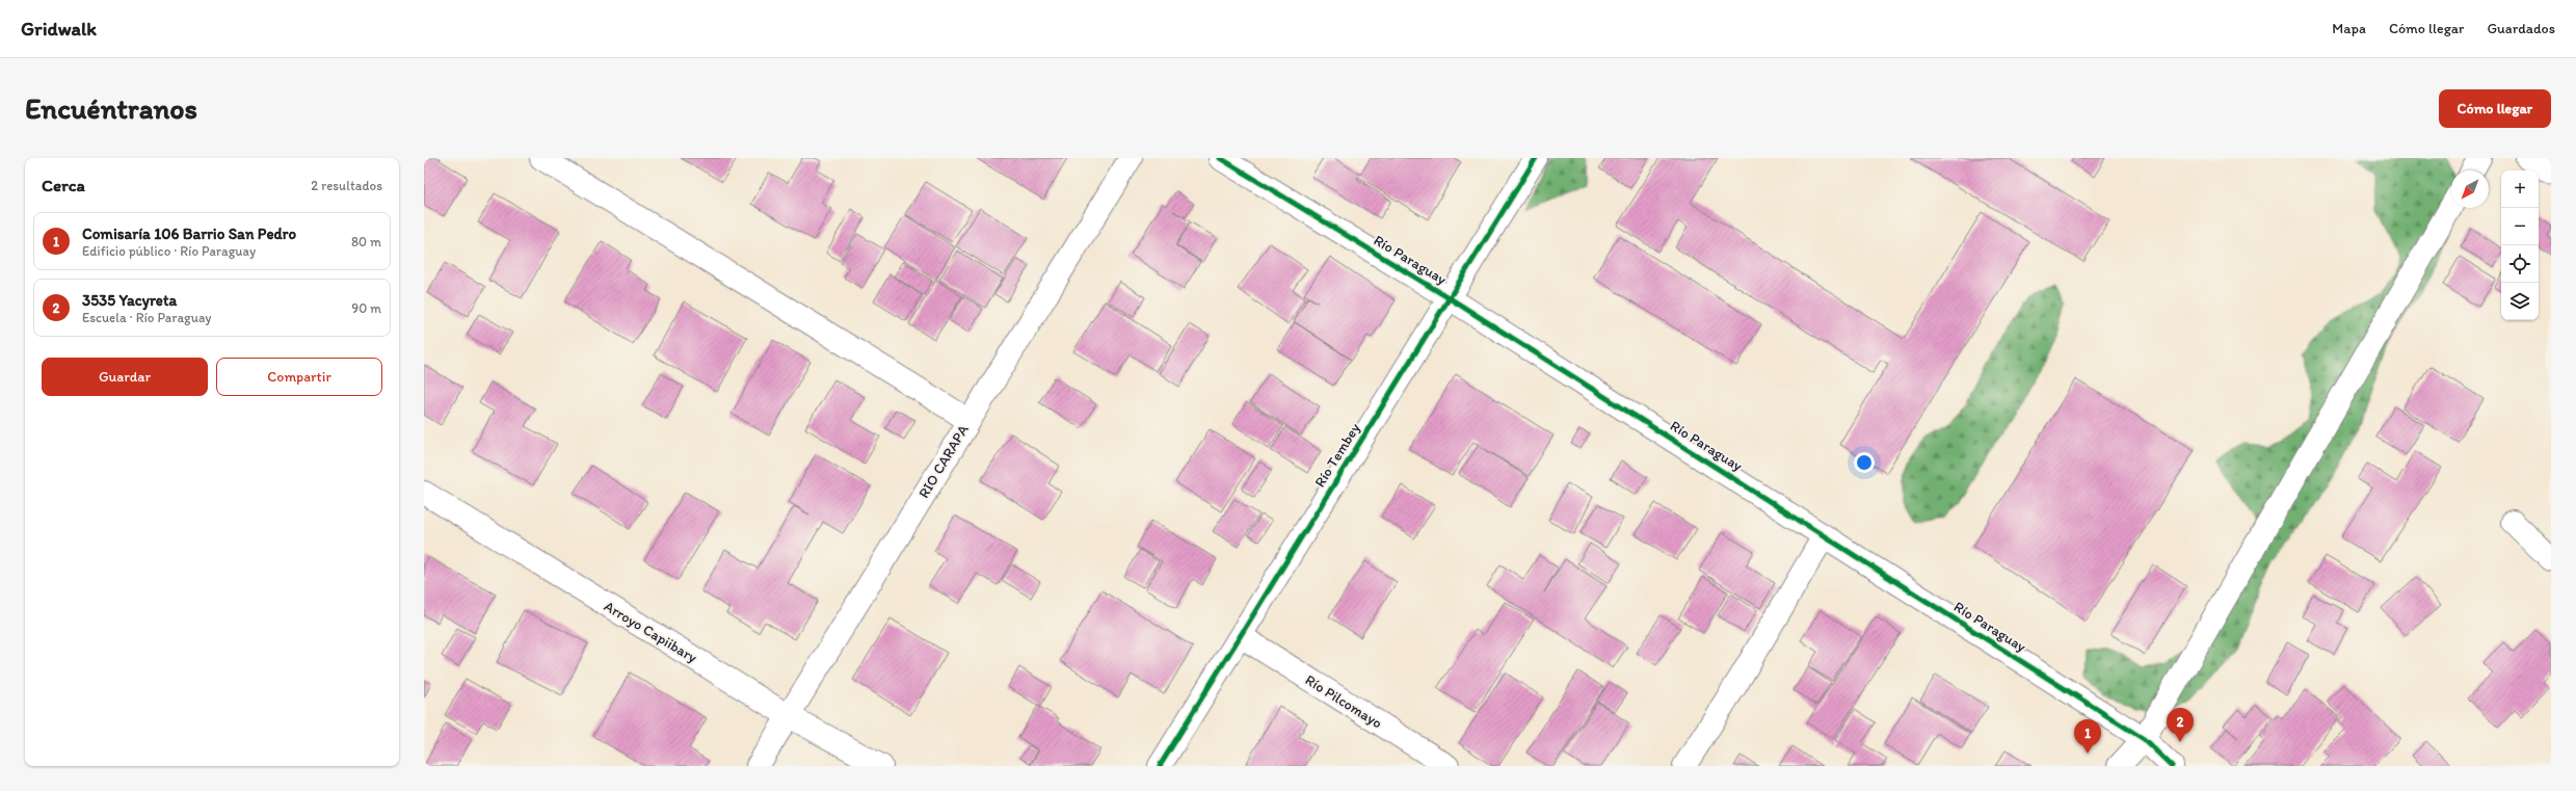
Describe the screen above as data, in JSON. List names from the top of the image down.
{
  "streets": {
    "street": [
      "Río Paraguay",
      "Río Tembey",
      "RIO CARAPA",
      "Arroyo Capiibary",
      "Río Pilcomayo"
    ]
  },
  "crossings": [
    ["Río Paraguay", "Río Tembey"],
    ["Río Tembey", "Río Pilcomayo"],
    ["RIO CARAPA", "Arroyo Capiibary"]
  ],
  "north": "bottom left",
  "page": {
    "header": "Gridwalk",
    "nav": ["Mapa", "Cómo llegar", "Guardados"],
    "buttons": [
      "Cómo llegar",
      ["Guardar", "Compartir"]
    ],
    "title": "Encuéntranos",
    "heading": ["Cerca", "2 resultados"],
    "map_buttons": ["+", "−"],
    "list": [
      {
        "mark": "1",
        "name": "Comisaría 106 Barrio San Pedro",
        "note": "Edificio público · Río Paraguay",
        "value": "80 m"
      },
      {
        "mark": "2",
        "name": "3535 Yacyreta",
        "note": "Escuela · Río Paraguay",
        "value": "90 m"
      }
    ],
    "pins": ["2", "1"]
  }
}
